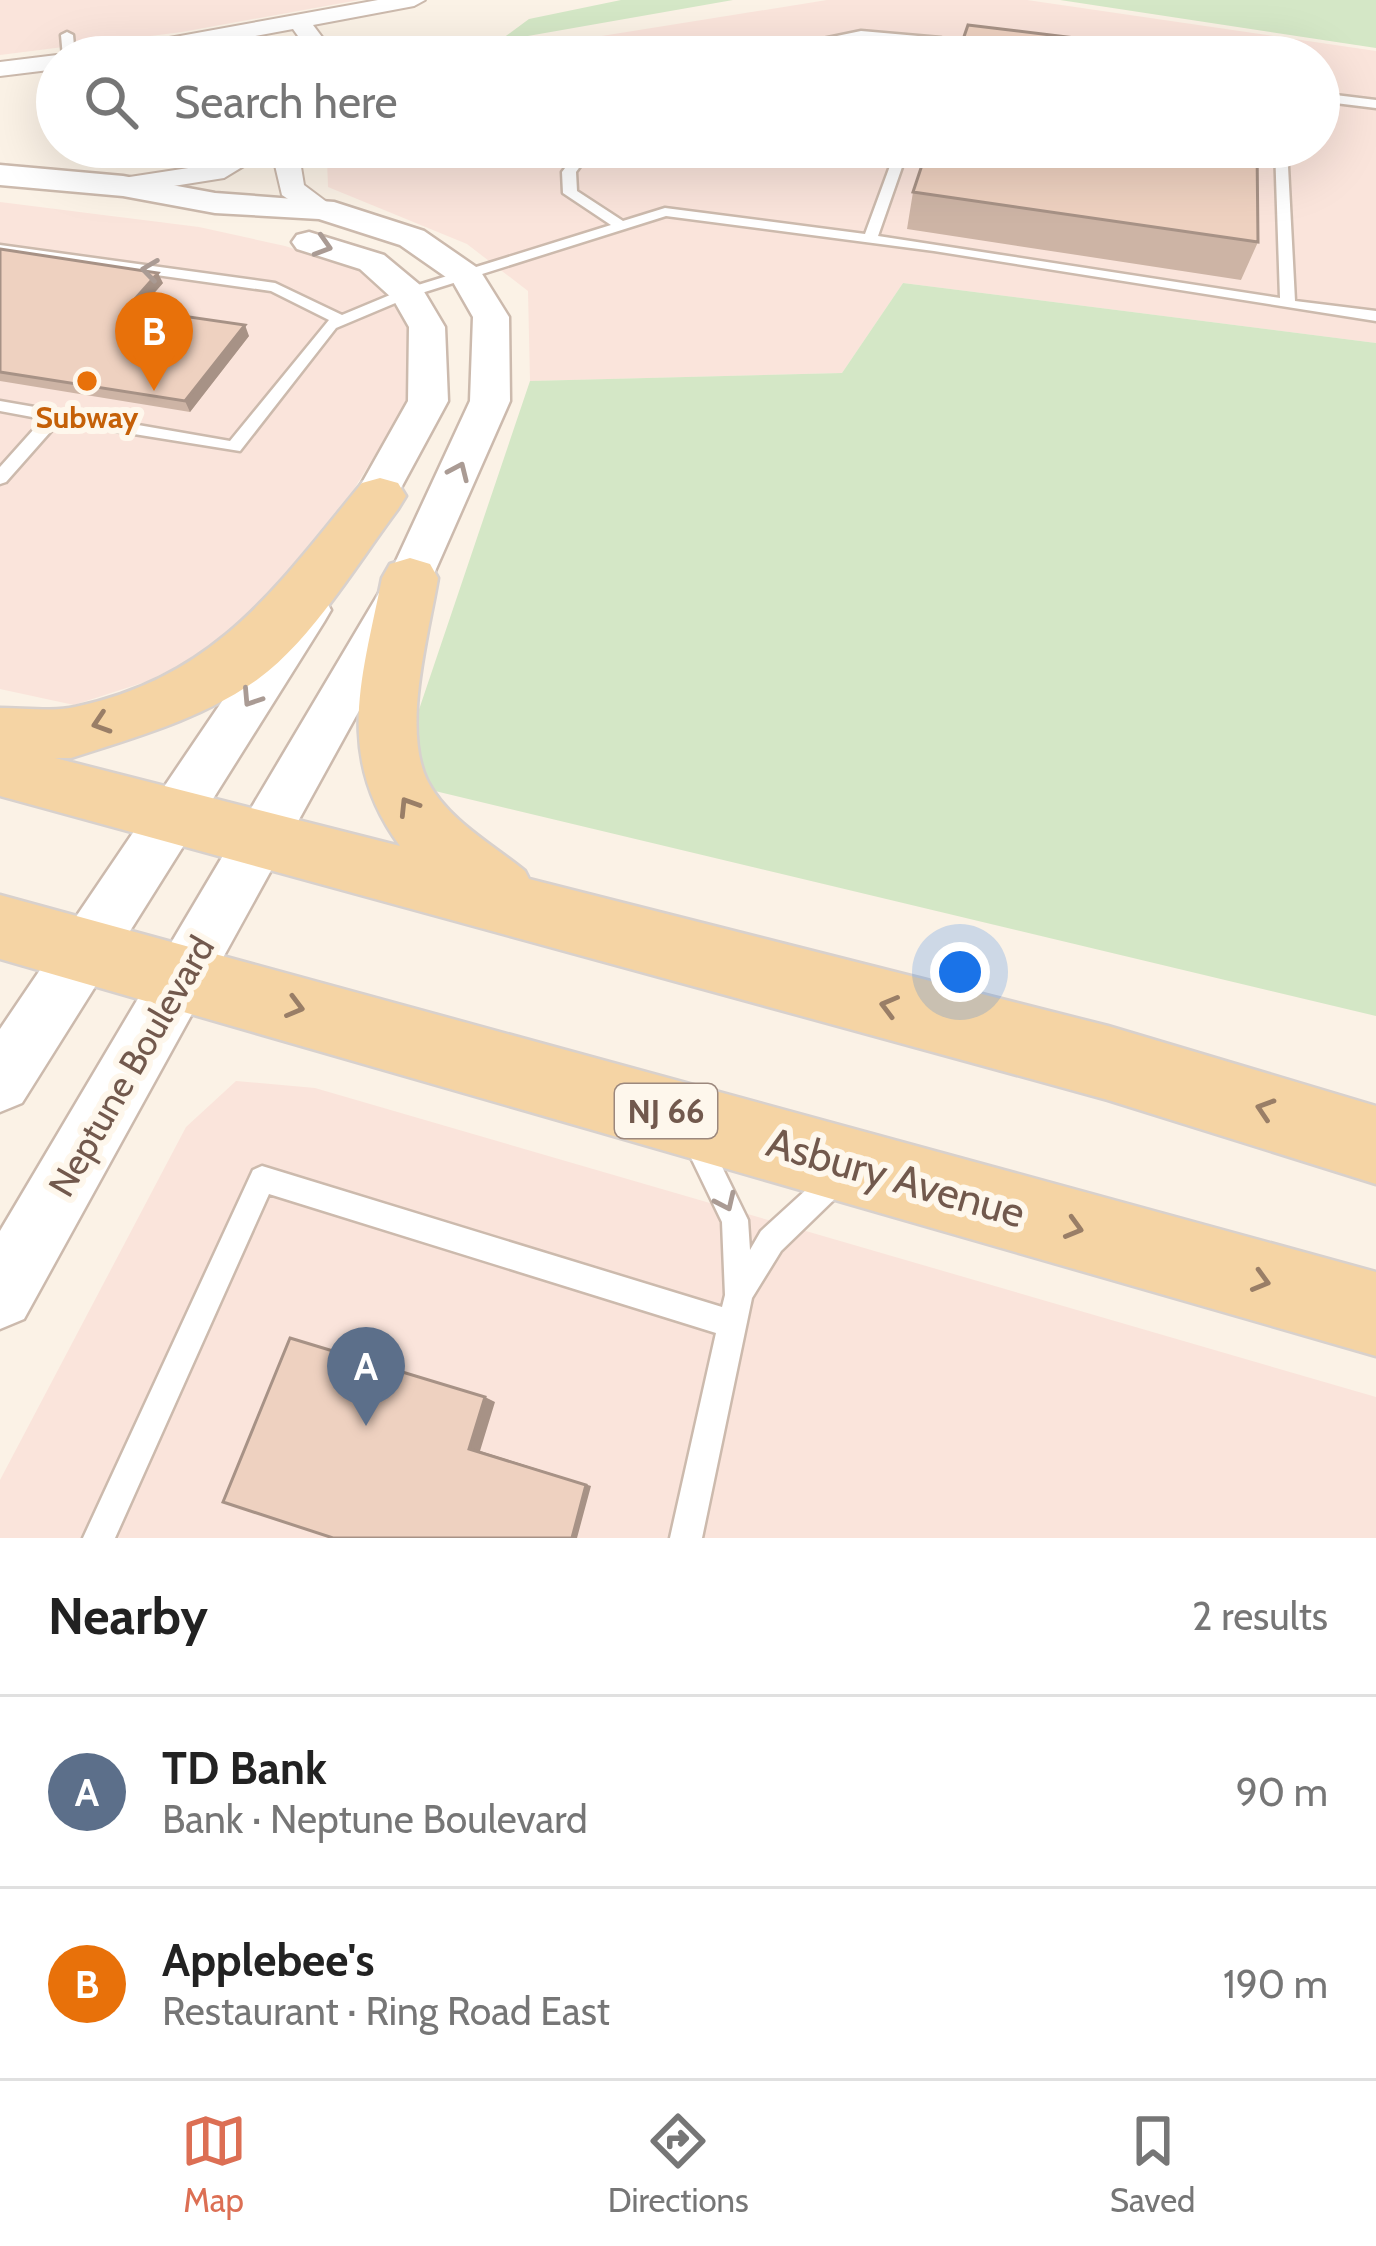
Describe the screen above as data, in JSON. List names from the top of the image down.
{
  "streets": {
    "main road": ["NJ 66", "Asbury Avenue"],
    "street": ["Neptune Boulevard"]
  },
  "crossings": [
    ["Neptune Boulevard", "Asbury Avenue"]
  ],
  "places": ["Subway"],
  "page": {
    "search": "Search here",
    "pins": ["B", "A"],
    "heading": ["Nearby", "2 results"],
    "list": [
      {
        "mark": "A",
        "name": "TD Bank",
        "note": "Bank · Neptune Boulevard",
        "value": "90 m"
      },
      {
        "mark": "B",
        "name": "Applebee's",
        "note": "Restaurant · Ring Road East",
        "value": "190 m"
      }
    ],
    "nav": ["Map", "Directions", "Saved"]
  }
}
